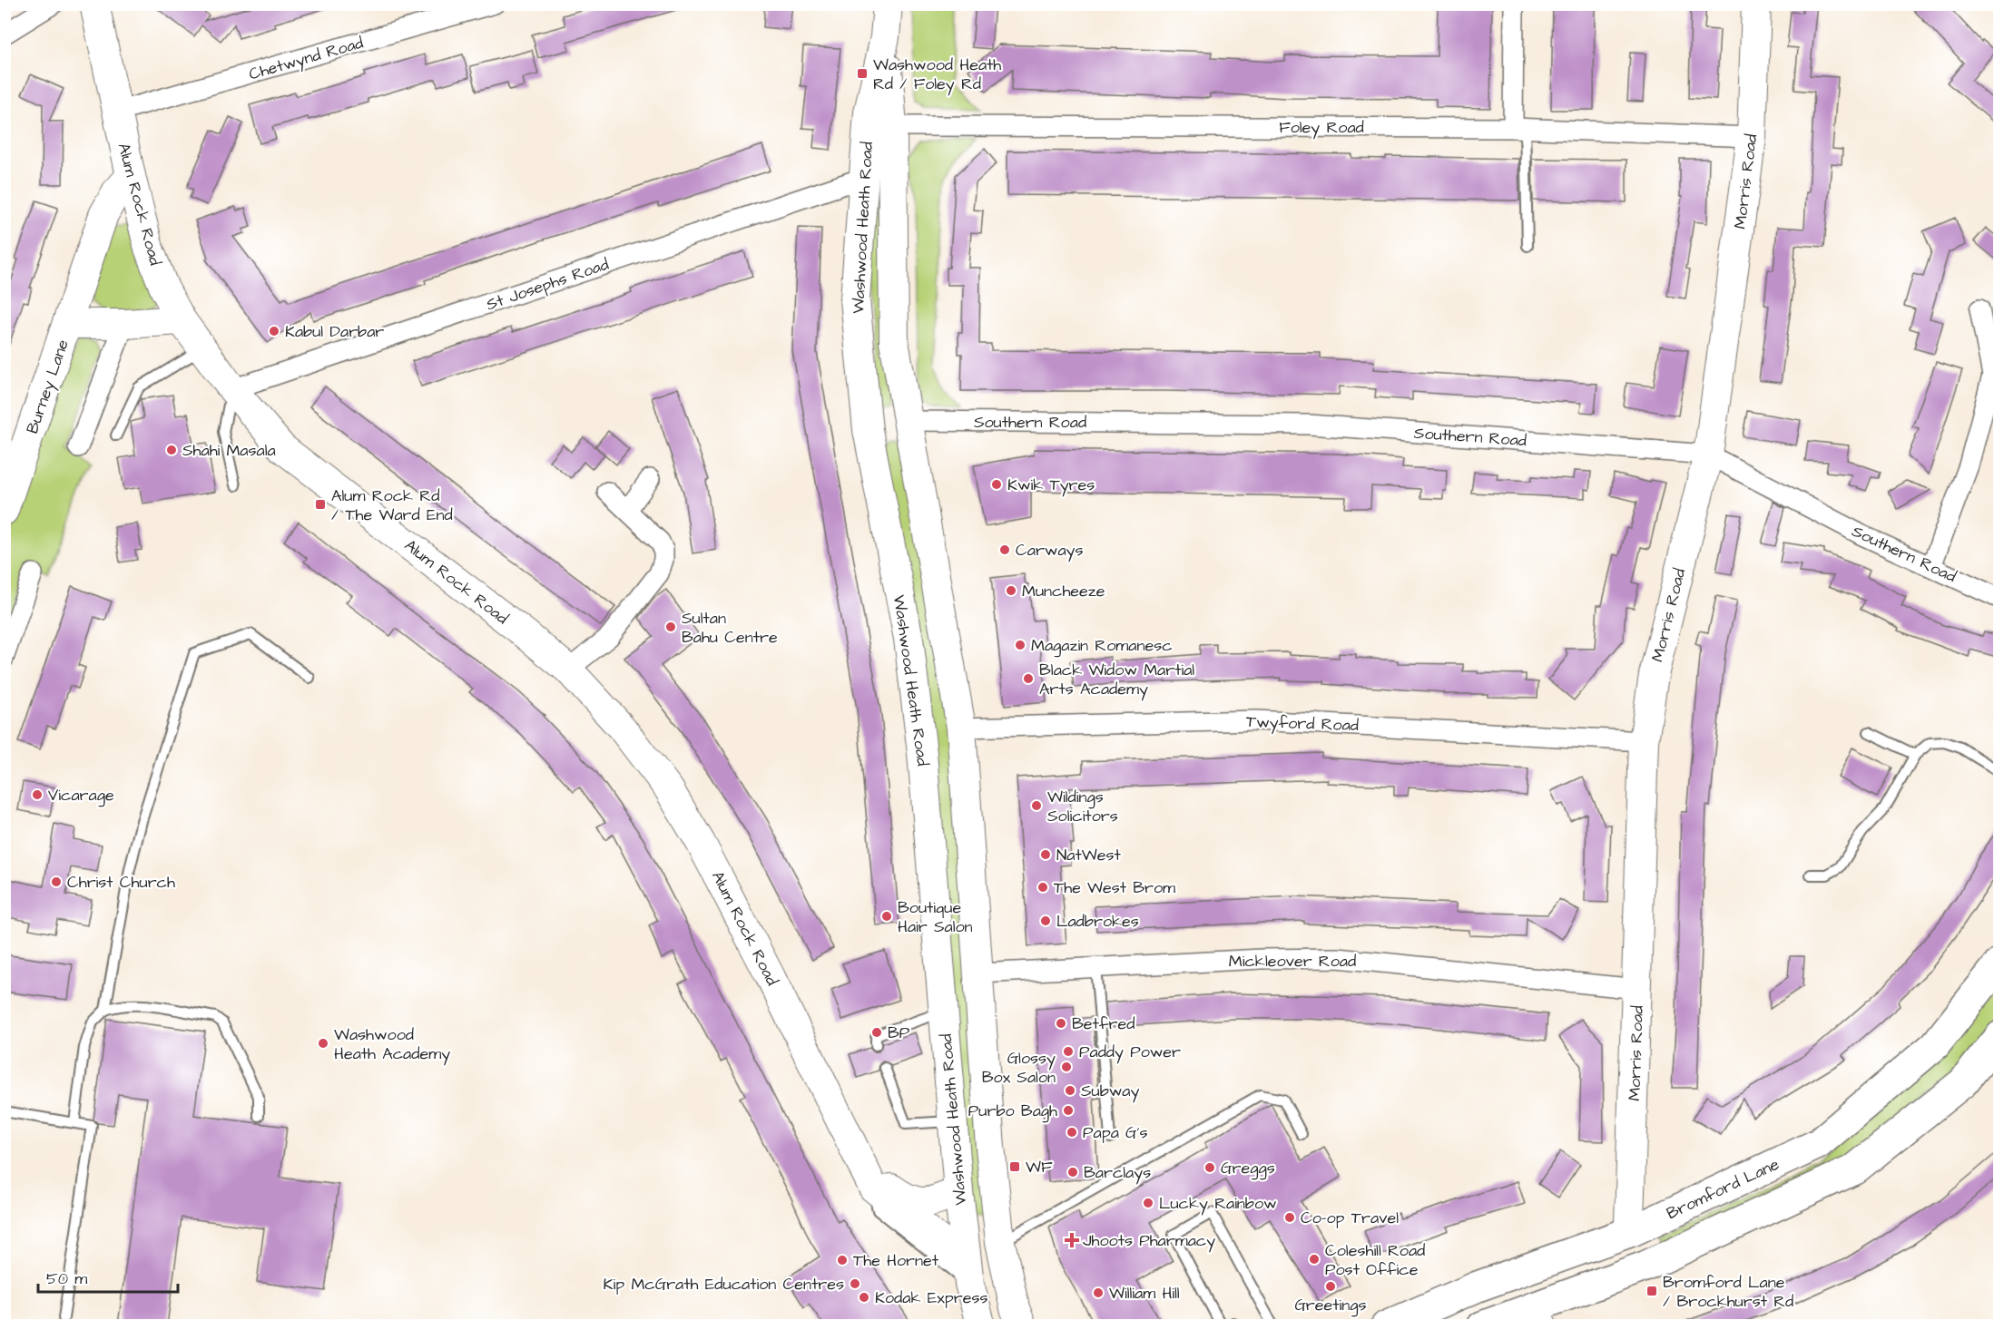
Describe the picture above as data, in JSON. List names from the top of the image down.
{
  "streets": {
    "main road": ["Bromford Lane"],
    "street": [
      "Chetwynd Road",
      "Foley Road",
      "Morris Road",
      "Alum Rock Road",
      "Washwood Heath Road",
      "St Josephs Road",
      "Burney Lane",
      "Southern Road",
      "Twyford Road",
      "Mickleover Road"
    ]
  },
  "crossings": [
    ["Chetwynd Road", "Alum Rock Road"],
    ["Foley Road", "Morris Road"],
    ["Foley Road", "Washwood Heath Road"],
    ["Morris Road", "Southern Road"],
    ["Morris Road", "Twyford Road"],
    ["Morris Road", "Mickleover Road"],
    ["Morris Road", "Bromford Lane"],
    ["Alum Rock Road", "Washwood Heath Road"],
    ["Alum Rock Road", "St Josephs Road"],
    ["Alum Rock Road", "Burney Lane"],
    ["Washwood Heath Road", "St Josephs Road"],
    ["Washwood Heath Road", "Southern Road"],
    ["Washwood Heath Road", "Twyford Road"],
    ["Washwood Heath Road", "Mickleover Road"]
  ],
  "places": {
    "transit": [
      "Washwood Heath Rd / Foley Rd",
      "Alum Rock Rd / The Ward End",
      "WF",
      "Bromford Lane / Brockhurst Rd"
    ],
    "other": [
      "Kabul Darbar",
      "Shahi Masala",
      "Kwik Tyres",
      "Carways",
      "Muncheeze",
      "Sultan Bahu Centre",
      "Magazin Romanesc",
      "Black Widow Martial Arts Academy",
      "Vicarage",
      "Wildings Solicitors",
      "NatWest",
      "Christ Church",
      "The West Brom",
      "Boutique Hair Salon",
      "Ladbrokes",
      "Betfred",
      "BP",
      "Washwood Heath Academy",
      "Paddy Power",
      "Glossy Box Salon",
      "Subway",
      "Purbo Bagh",
      "Papa G's",
      "Greggs",
      "Barclays",
      "Lucky Rainbow",
      "Co-op Travel",
      "Coleshill Road Post Office",
      "The Hornet",
      "Kip McGrath Education Centres",
      "Greetings",
      "William Hill",
      "Kodak Express"
    ],
    "health": ["Jhoots Pharmacy"]
  },
  "scale_bar": "50 m"
}
